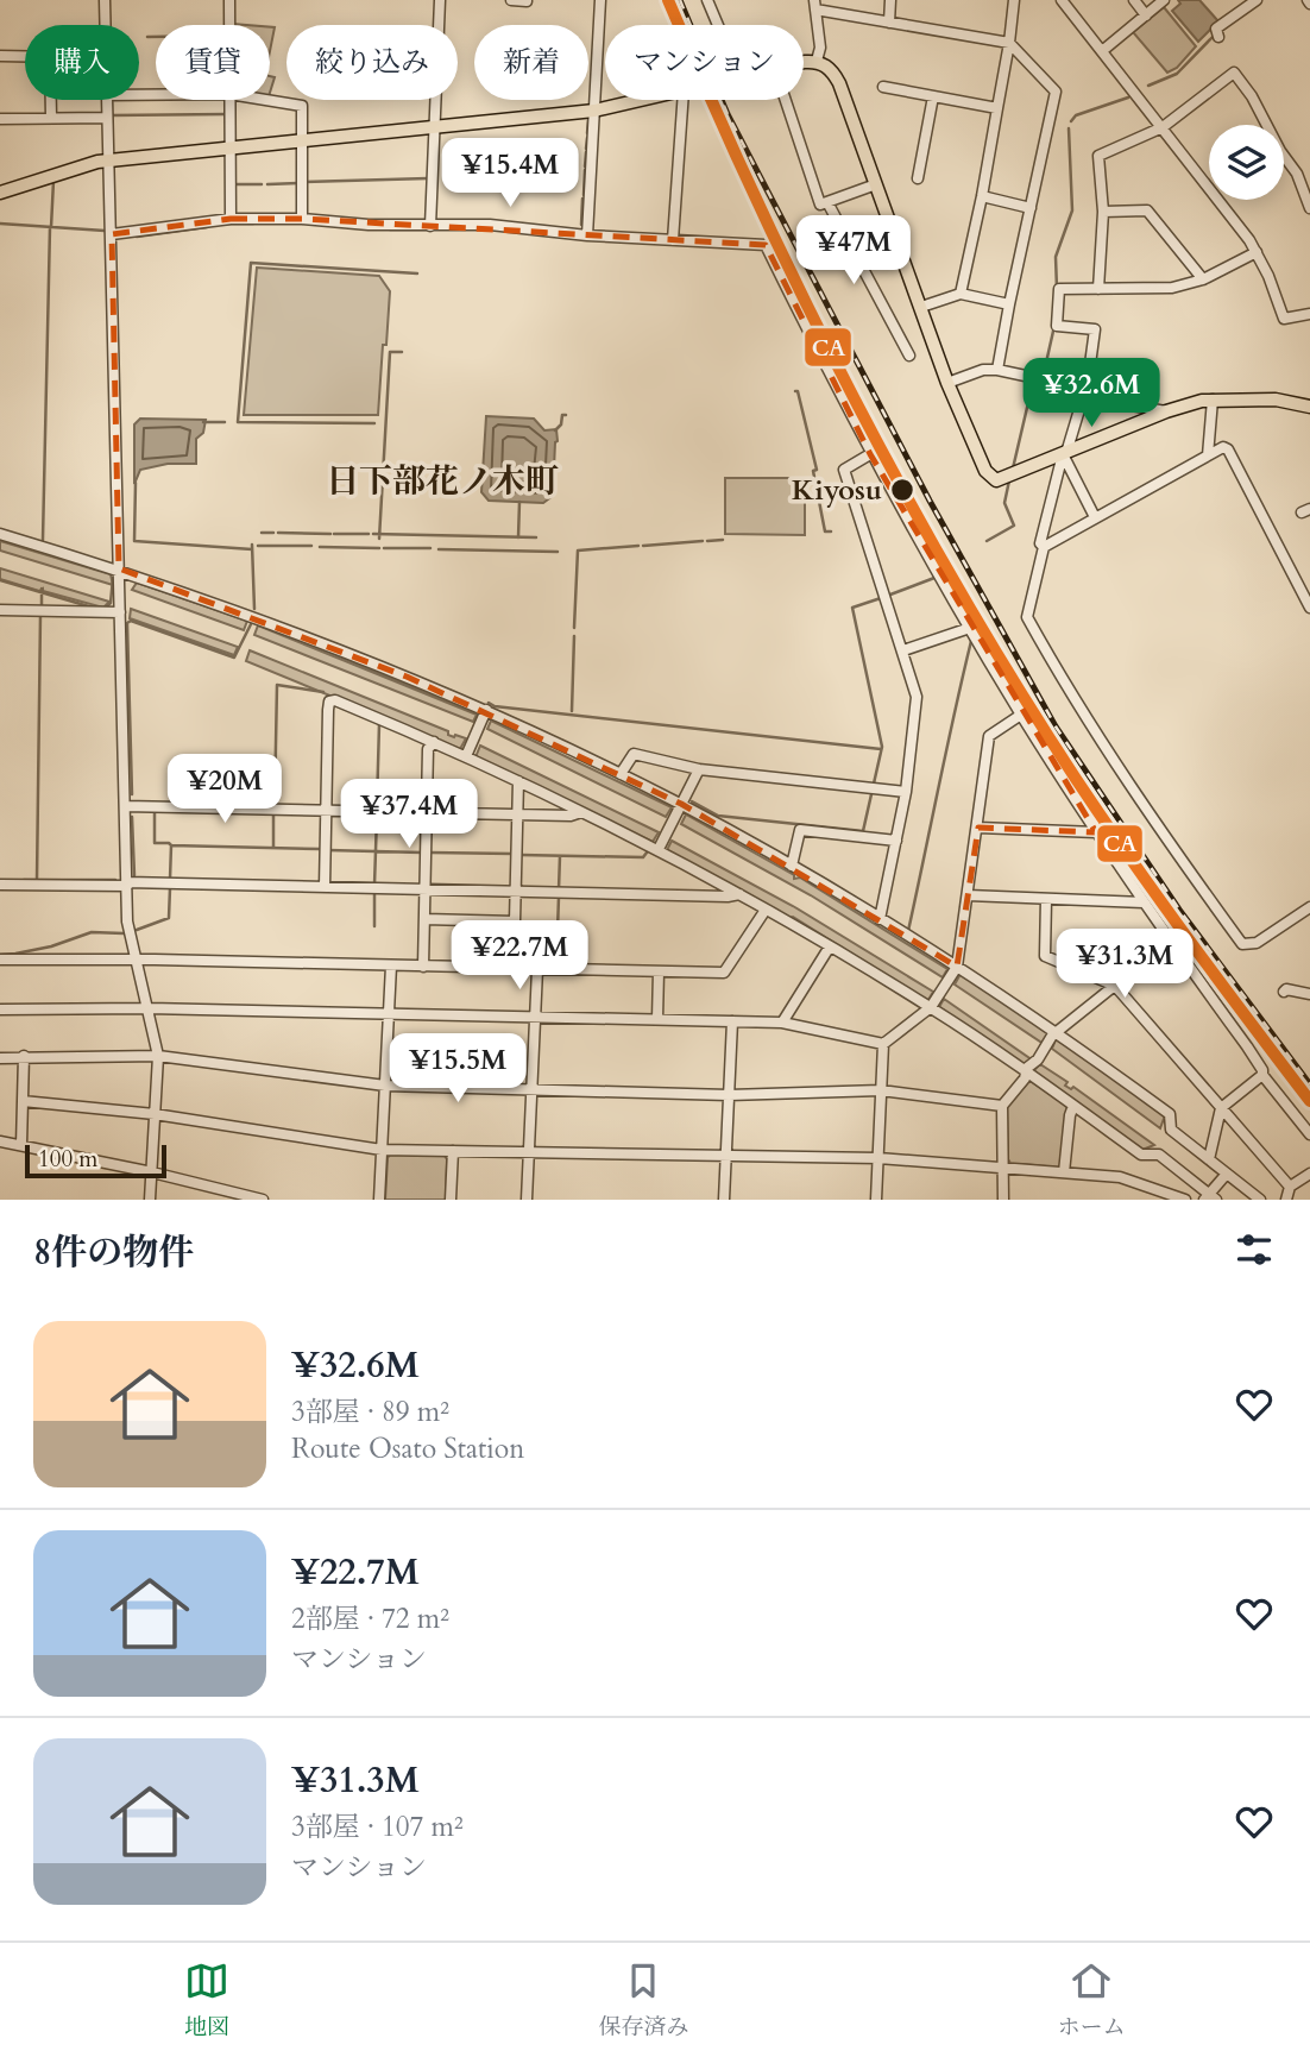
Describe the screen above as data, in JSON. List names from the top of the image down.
{
  "districts": ["日下部花ノ木町"],
  "places": ["Kiyosu"],
  "lines": ["transit line CA"],
  "scale_bar": "100 m",
  "page": {
    "chip": [
      "購入",
      "賃貸",
      "絞り込み",
      "新着",
      "マンション"
    ],
    "price": [
      "¥15.4M",
      "¥47M",
      "¥32.6M",
      "¥20M",
      "¥37.4M",
      "¥22.7M",
      "¥31.3M",
      "¥15.5M"
    ],
    "scale": "100 m",
    "heading": "8件の物件",
    "list": [
      {
        "name": "¥32.6M",
        "note": "3部屋 · 89 m² · Route Osato Station"
      },
      {
        "name": "¥22.7M",
        "note": "2部屋 · 72 m² · マンション"
      },
      {
        "name": "¥31.3M",
        "note": "3部屋 · 107 m² · マンション"
      }
    ],
    "tabs": ["地図", "保存済み", "ホーム"]
  }
}
